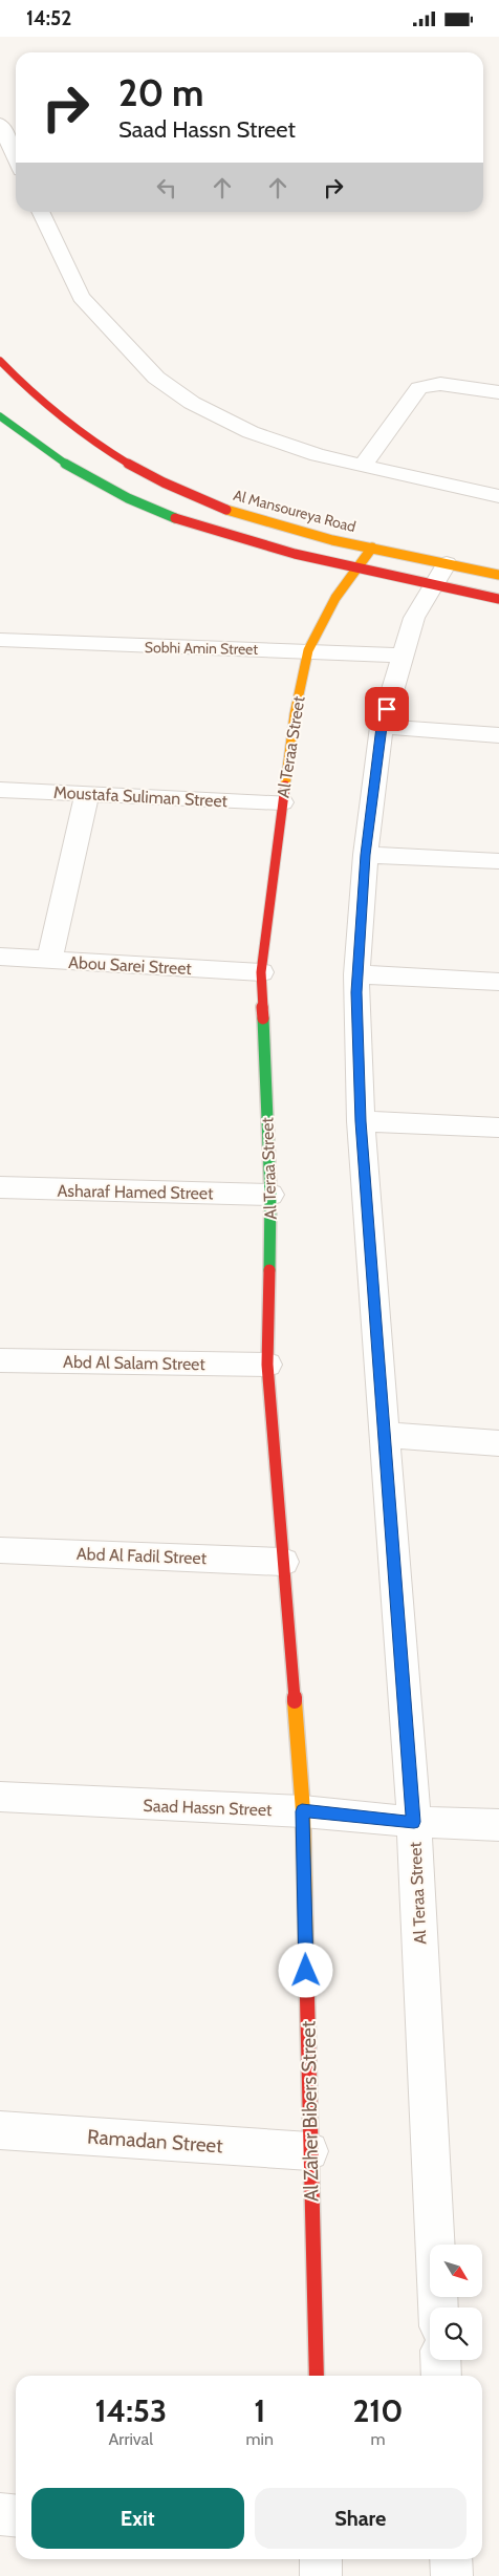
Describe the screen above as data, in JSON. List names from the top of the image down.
{
  "streets": {
    "street": [
      "Al Mansoureya Road",
      "Sobhi Amin Street",
      "Al Teraa Street",
      "Moustafa Suliman Street",
      "Abou Sarei Street",
      "Asharaf Hamed Street",
      "Abd Al Salam Street",
      "Abd Al Fadil Street",
      "Saad Hassn Street",
      "Al Zaher Bibers Street",
      "Ramadan Street"
    ]
  },
  "crossings": [
    ["Al Mansoureya Road", "Al Teraa Street"],
    ["Sobhi Amin Street", "Al Teraa Street"],
    ["Al Teraa Street", "Moustafa Suliman Street"],
    ["Al Teraa Street", "Abou Sarei Street"],
    ["Al Teraa Street", "Asharaf Hamed Street"],
    ["Al Teraa Street", "Abd Al Salam Street"],
    ["Al Teraa Street", "Abd Al Fadil Street"],
    ["Al Teraa Street", "Saad Hassn Street"],
    ["Al Teraa Street", "Al Zaher Bibers Street"],
    ["Saad Hassn Street", "Al Zaher Bibers Street"],
    ["Al Zaher Bibers Street", "Ramadan Street"]
  ],
  "north": "bottom right",
  "page": {
    "status": "14:52",
    "turn": ["20 m", "Saad Hassn Street"],
    "eta": [
      "14:53",
      "Arrival",
      "1",
      "min",
      "210",
      "m"
    ],
    "buttons": ["Exit", "Share"]
  }
}
